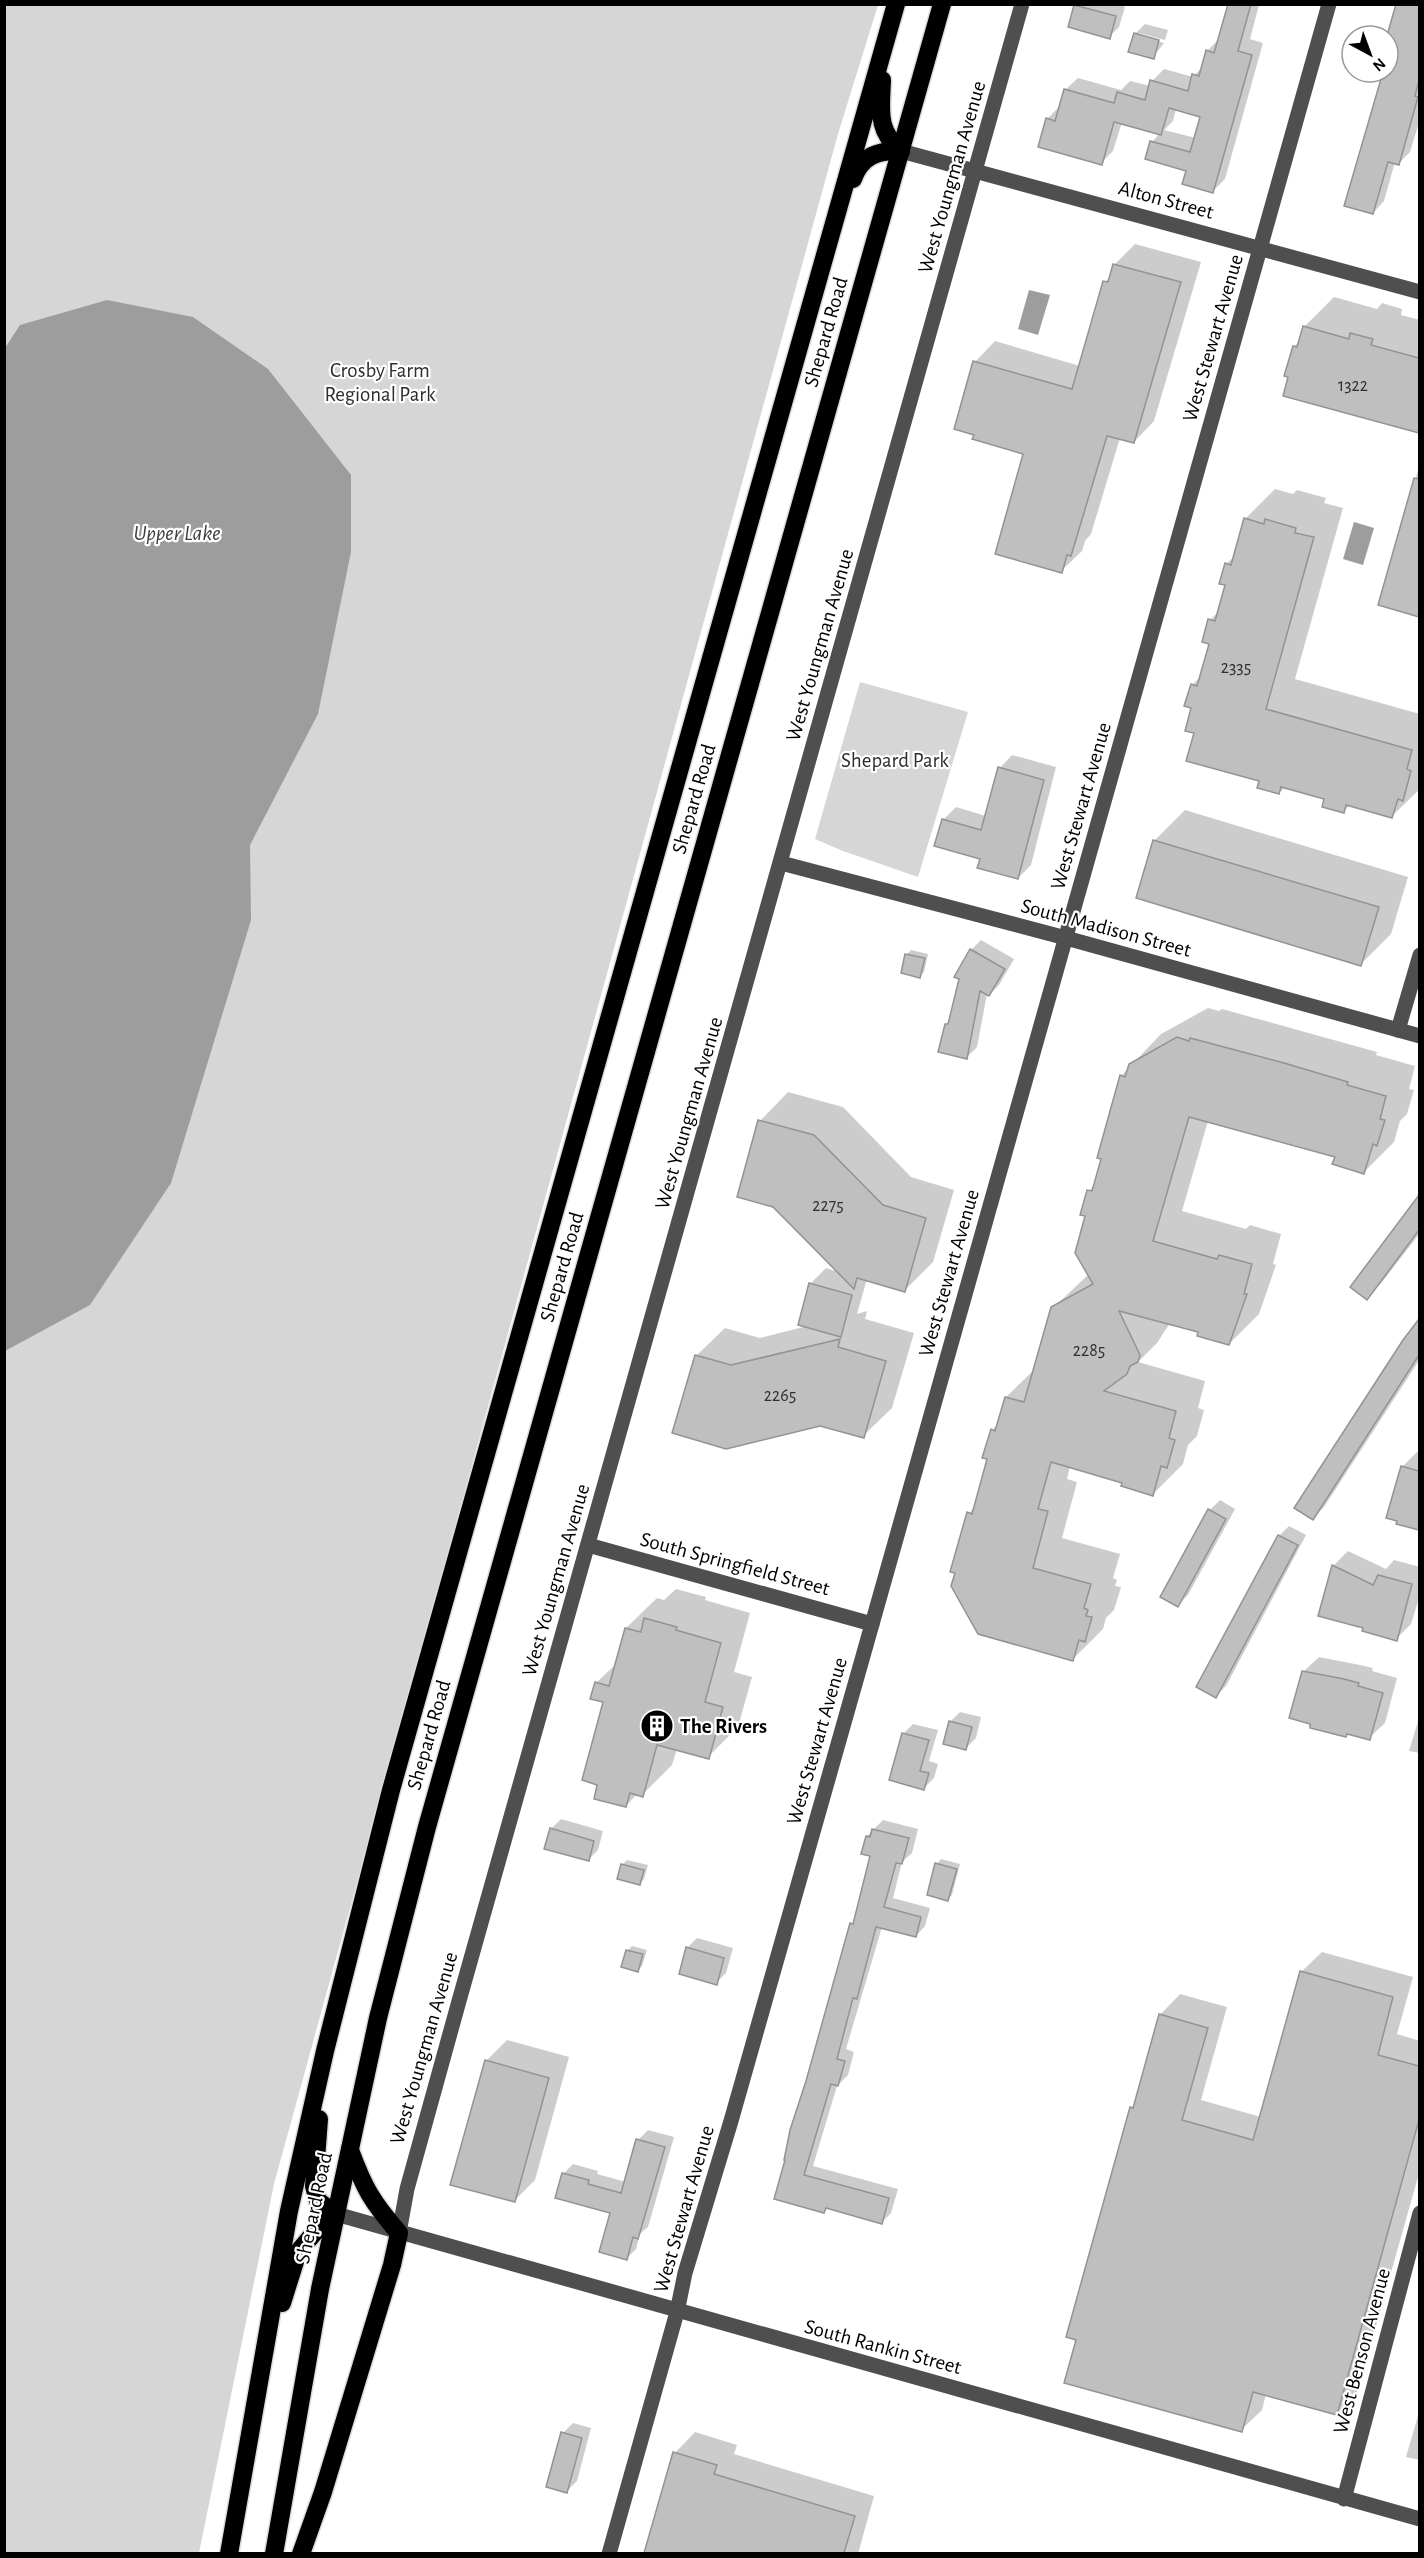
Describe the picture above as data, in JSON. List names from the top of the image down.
{
  "streets": {
    "highway": ["Shepard Road"],
    "street": [
      "West Youngman Avenue",
      "Alton Street",
      "West Stewart Avenue",
      "South Madison Street",
      "South Springfield Street",
      "South Rankin Street",
      "West Benson Avenue"
    ]
  },
  "crossings": [
    ["West Youngman Avenue", "Alton Street"],
    ["West Youngman Avenue", "South Madison Street"],
    ["West Youngman Avenue", "South Springfield Street"],
    ["West Youngman Avenue", "South Rankin Street"],
    ["Alton Street", "Shepard Road"],
    ["Alton Street", "West Stewart Avenue"],
    ["Shepard Road", "South Rankin Street"],
    ["West Stewart Avenue", "South Madison Street"],
    ["West Stewart Avenue", "South Springfield Street"],
    ["West Stewart Avenue", "South Rankin Street"],
    ["South Rankin Street", "West Benson Avenue"]
  ],
  "water": ["Upper Lake"],
  "parks": ["Crosby Farm Regional Park", "Shepard Park"],
  "places": {
    "building": ["The Rivers"]
  },
  "house_numbers": [
    "1322",
    "2335",
    "2275",
    "2285",
    "2265"
  ],
  "north": "bottom right"
}
